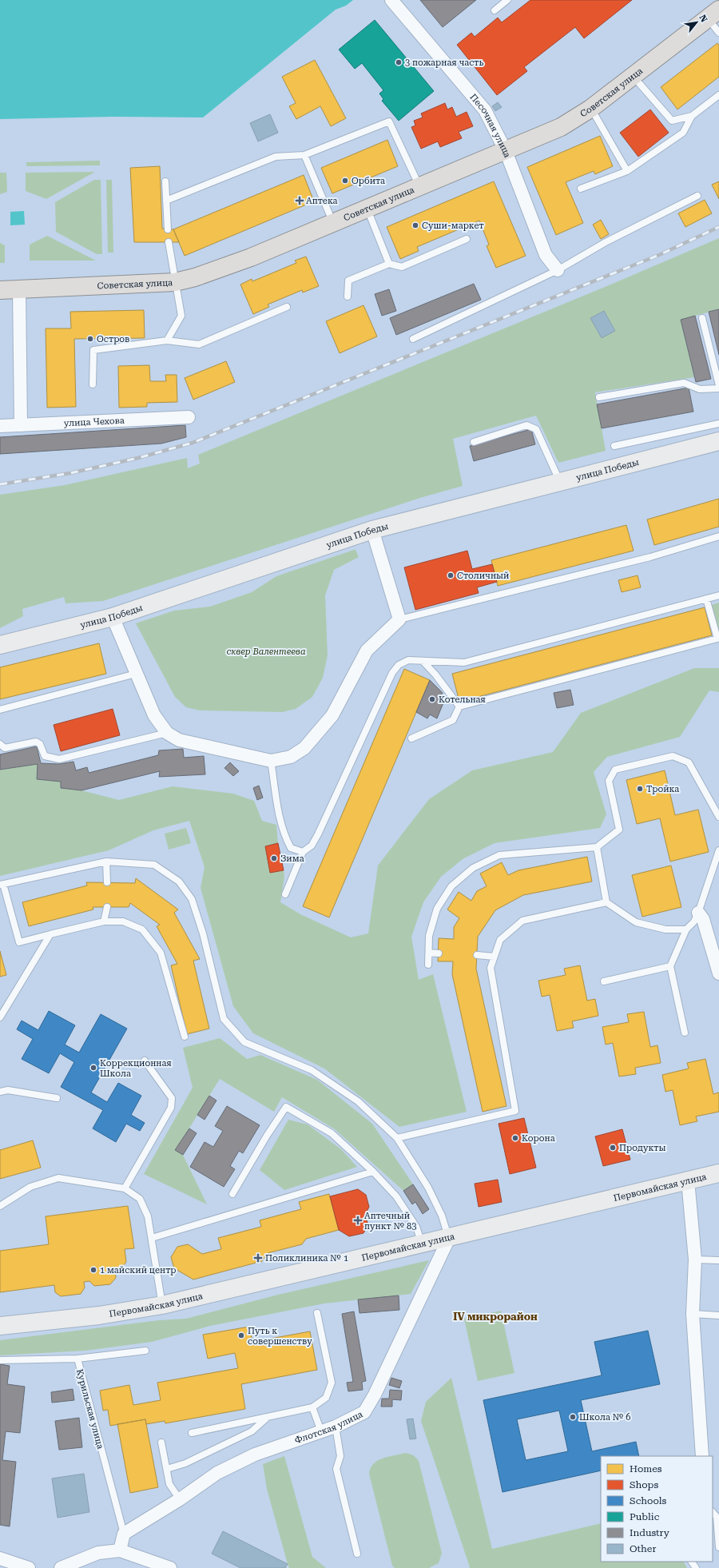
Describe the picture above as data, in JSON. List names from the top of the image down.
{
  "streets": {
    "main road": ["Советская улица", "улица Победы", "Первомайская улица"],
    "street": ["Песочная улица", "улица Чехова", "Флотская улица"],
    "lane": ["Курильская улица"]
  },
  "crossings": [
    ["Советская улица", "Песочная улица"],
    ["Первомайская улица", "Флотская улица"],
    ["Курильская улица", "Флотская улица"]
  ],
  "districts": ["IV микрорайон"],
  "parks": ["сквер Валентеева"],
  "places": {
    "other": [
      "3 пожарная часть",
      "Орбита",
      "Суши-маркет",
      "Остров",
      "Столичный",
      "Котельная",
      "Тройка",
      "Зима",
      "Коррекционная Школа",
      "Корона",
      "Продукты",
      "1 майский центр",
      "Путь к совершенству",
      "Школа № 6"
    ],
    "health": ["Аптека", "Аптечный пункт № 83", "Поликлиника № 1"]
  },
  "legend": [
    "Homes",
    "Shops",
    "Schools",
    "Public",
    "Industry",
    "Other"
  ],
  "north": "top right"
}
